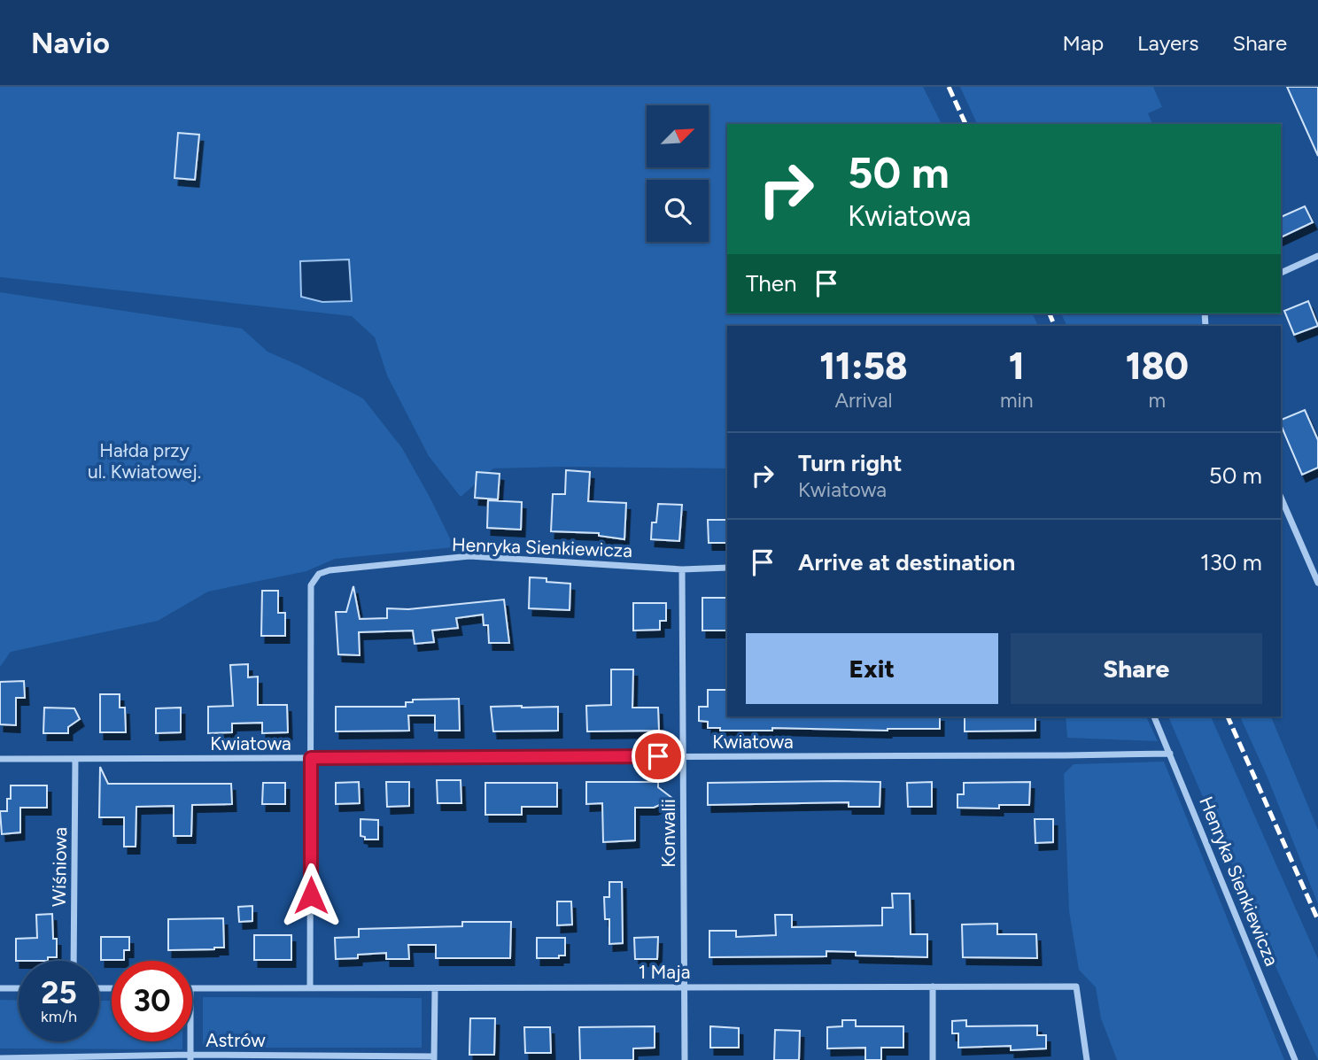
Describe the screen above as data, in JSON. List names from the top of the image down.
{
  "streets": {
    "street": [
      "Henryka Sienkiewicza",
      "Kwiatowa",
      "Konwalii",
      "Wiśniowa",
      "1 Maja",
      "Astrów"
    ]
  },
  "crossings": [
    ["Henryka Sienkiewicza", "Kwiatowa"],
    ["Henryka Sienkiewicza", "Konwalii"],
    ["Henryka Sienkiewicza", "1 Maja"],
    ["Kwiatowa", "Konwalii"],
    ["Kwiatowa", "Wiśniowa"],
    ["Konwalii", "1 Maja"]
  ],
  "parks": ["Hałda przy ul. Kwiatowej."],
  "north": "top right",
  "page": {
    "header": "Navio",
    "nav": ["Map", "Layers", "Share"],
    "turn": ["50 m", "Kwiatowa"],
    "then": "Then",
    "eta": [
      "11:58",
      "Arrival",
      "1",
      "min",
      "180",
      "m"
    ],
    "list": [
      {
        "name": "Turn right",
        "note": "Kwiatowa",
        "value": "50 m"
      },
      {
        "name": "Arrive at destination",
        "value": "130 m"
      }
    ],
    "buttons": ["Exit", "Share"],
    "speed": "25 km/h",
    "limit": "30"
  }
}
